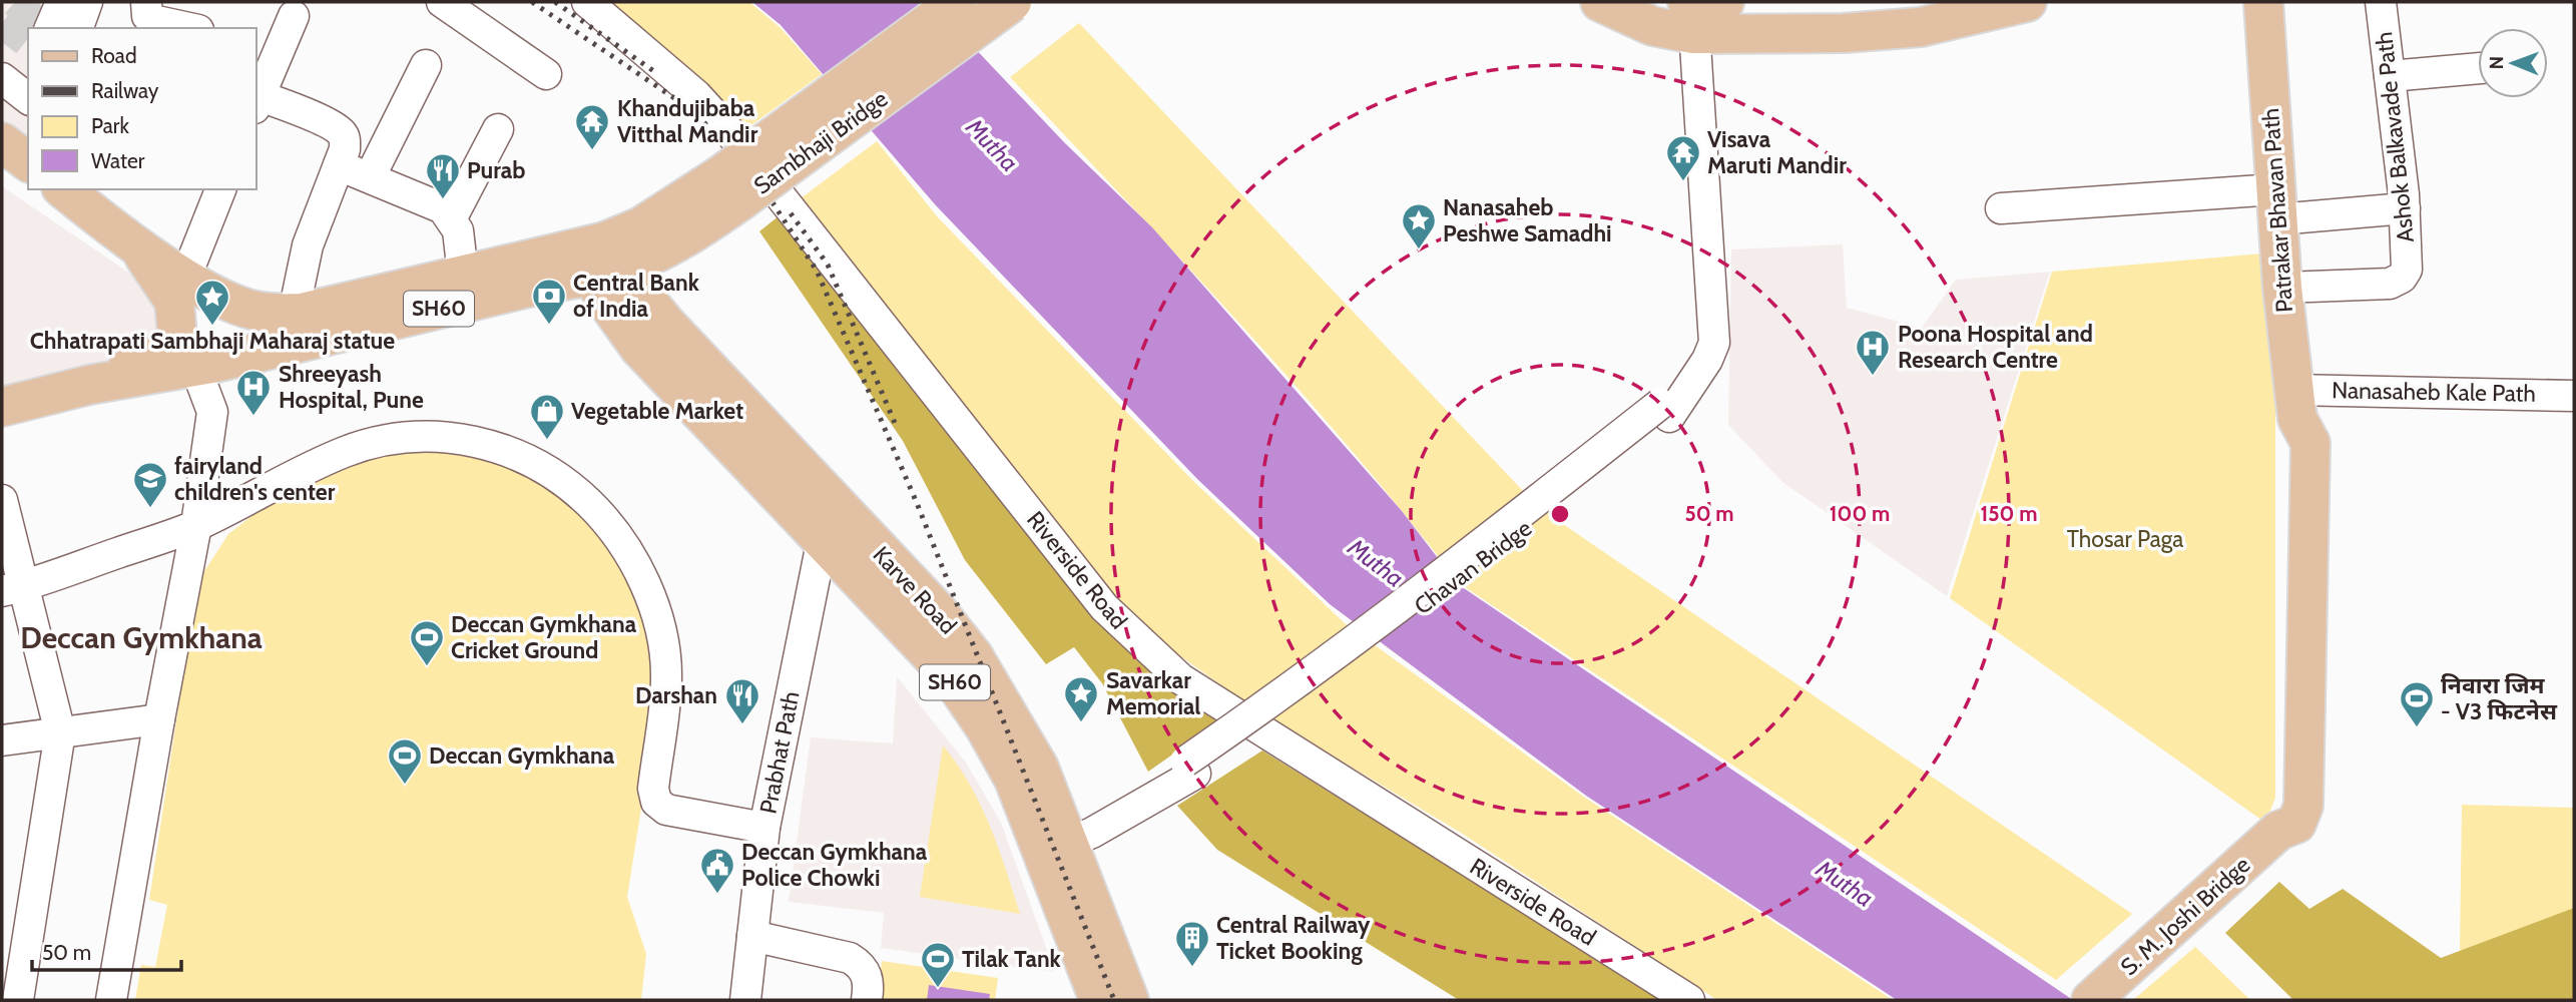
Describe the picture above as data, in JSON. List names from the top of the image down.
{
  "streets": {
    "main road": [
      "Sambhaji Bridge",
      "Patrakar Bhavan Path",
      "SH60",
      "Karve Road",
      "S. M. Joshi Bridge"
    ],
    "street": [
      "Ashok Balkavade Path",
      "Nanasaheb Kale Path",
      "Chavan Bridge",
      "Riverside Road",
      "Prabhat Path"
    ]
  },
  "crossings": [
    ["Ashok Balkavade Path", "Patrakar Bhavan Path"],
    ["Sambhaji Bridge", "SH60"],
    ["Sambhaji Bridge", "Karve Road"],
    ["Patrakar Bhavan Path", "Nanasaheb Kale Path"],
    ["Patrakar Bhavan Path", "S. M. Joshi Bridge"],
    ["SH60", "Karve Road"],
    ["Nanasaheb Kale Path", "S. M. Joshi Bridge"],
    ["Chavan Bridge", "Karve Road"],
    ["Karve Road", "Prabhat Path"]
  ],
  "districts": ["Deccan Gymkhana"],
  "water": ["Mutha"],
  "parks": ["Thosar Paga"],
  "places": {
    "temple": ["Khandujibaba Vitthal Mandir", "Visava Maruti Mandir"],
    "restaurant": ["Purab", "Darshan"],
    "place": ["Nanasaheb Peshwe Samadhi", "Chhatrapati Sambhaji Maharaj statue", "Savarkar Memorial"],
    "bank": ["Central Bank of India"],
    "hospital": ["Poona Hospital and Research Centre", "Shreeyash Hospital, Pune"],
    "shop": ["Vegetable Market"],
    "school or university": ["fairyland children's center"],
    "sports": [
      "Deccan Gymkhana Cricket Ground",
      "निवारा जिम - V3 फिटनेस",
      "Deccan Gymkhana",
      "Tilak Tank"
    ],
    "public building": ["Deccan Gymkhana Police Chowki"],
    "building": ["Central Railway Ticket Booking"]
  },
  "legend": [
    "Road",
    "Railway",
    "Park",
    "Water"
  ],
  "scale_bar": "50 m",
  "north": "left",
  "rings": ["50 m", "100 m", "150 m"]
}
